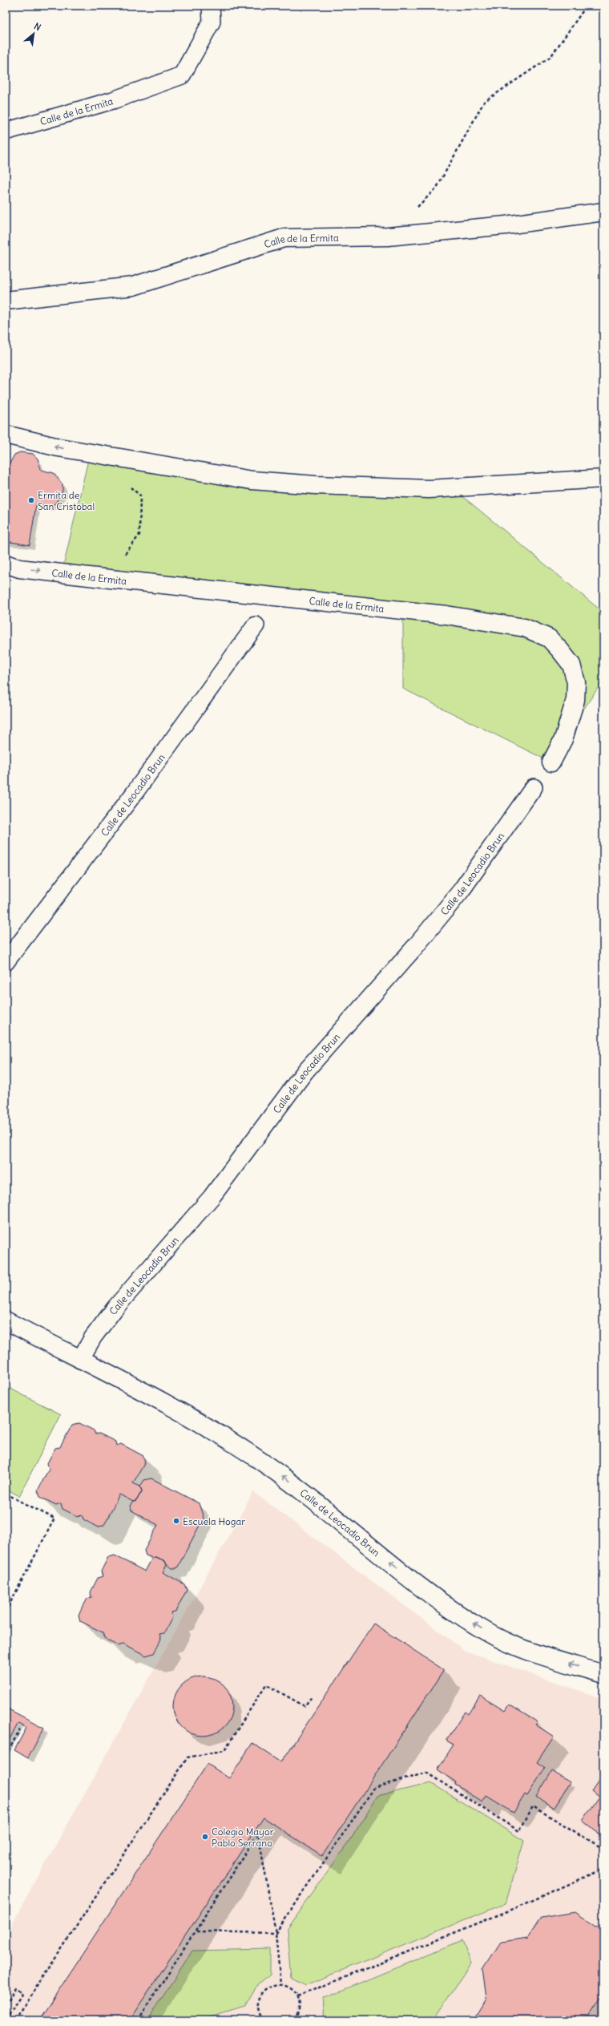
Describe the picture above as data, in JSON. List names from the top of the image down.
{
  "streets": {
    "street": ["Calle de la Ermita", "Calle de Leocadio Brun"]
  },
  "places": ["Ermita de San Cristobal", "Escuela Hogar", "Colegio Mayor Pablo Serrano"],
  "north": "top right"
}
